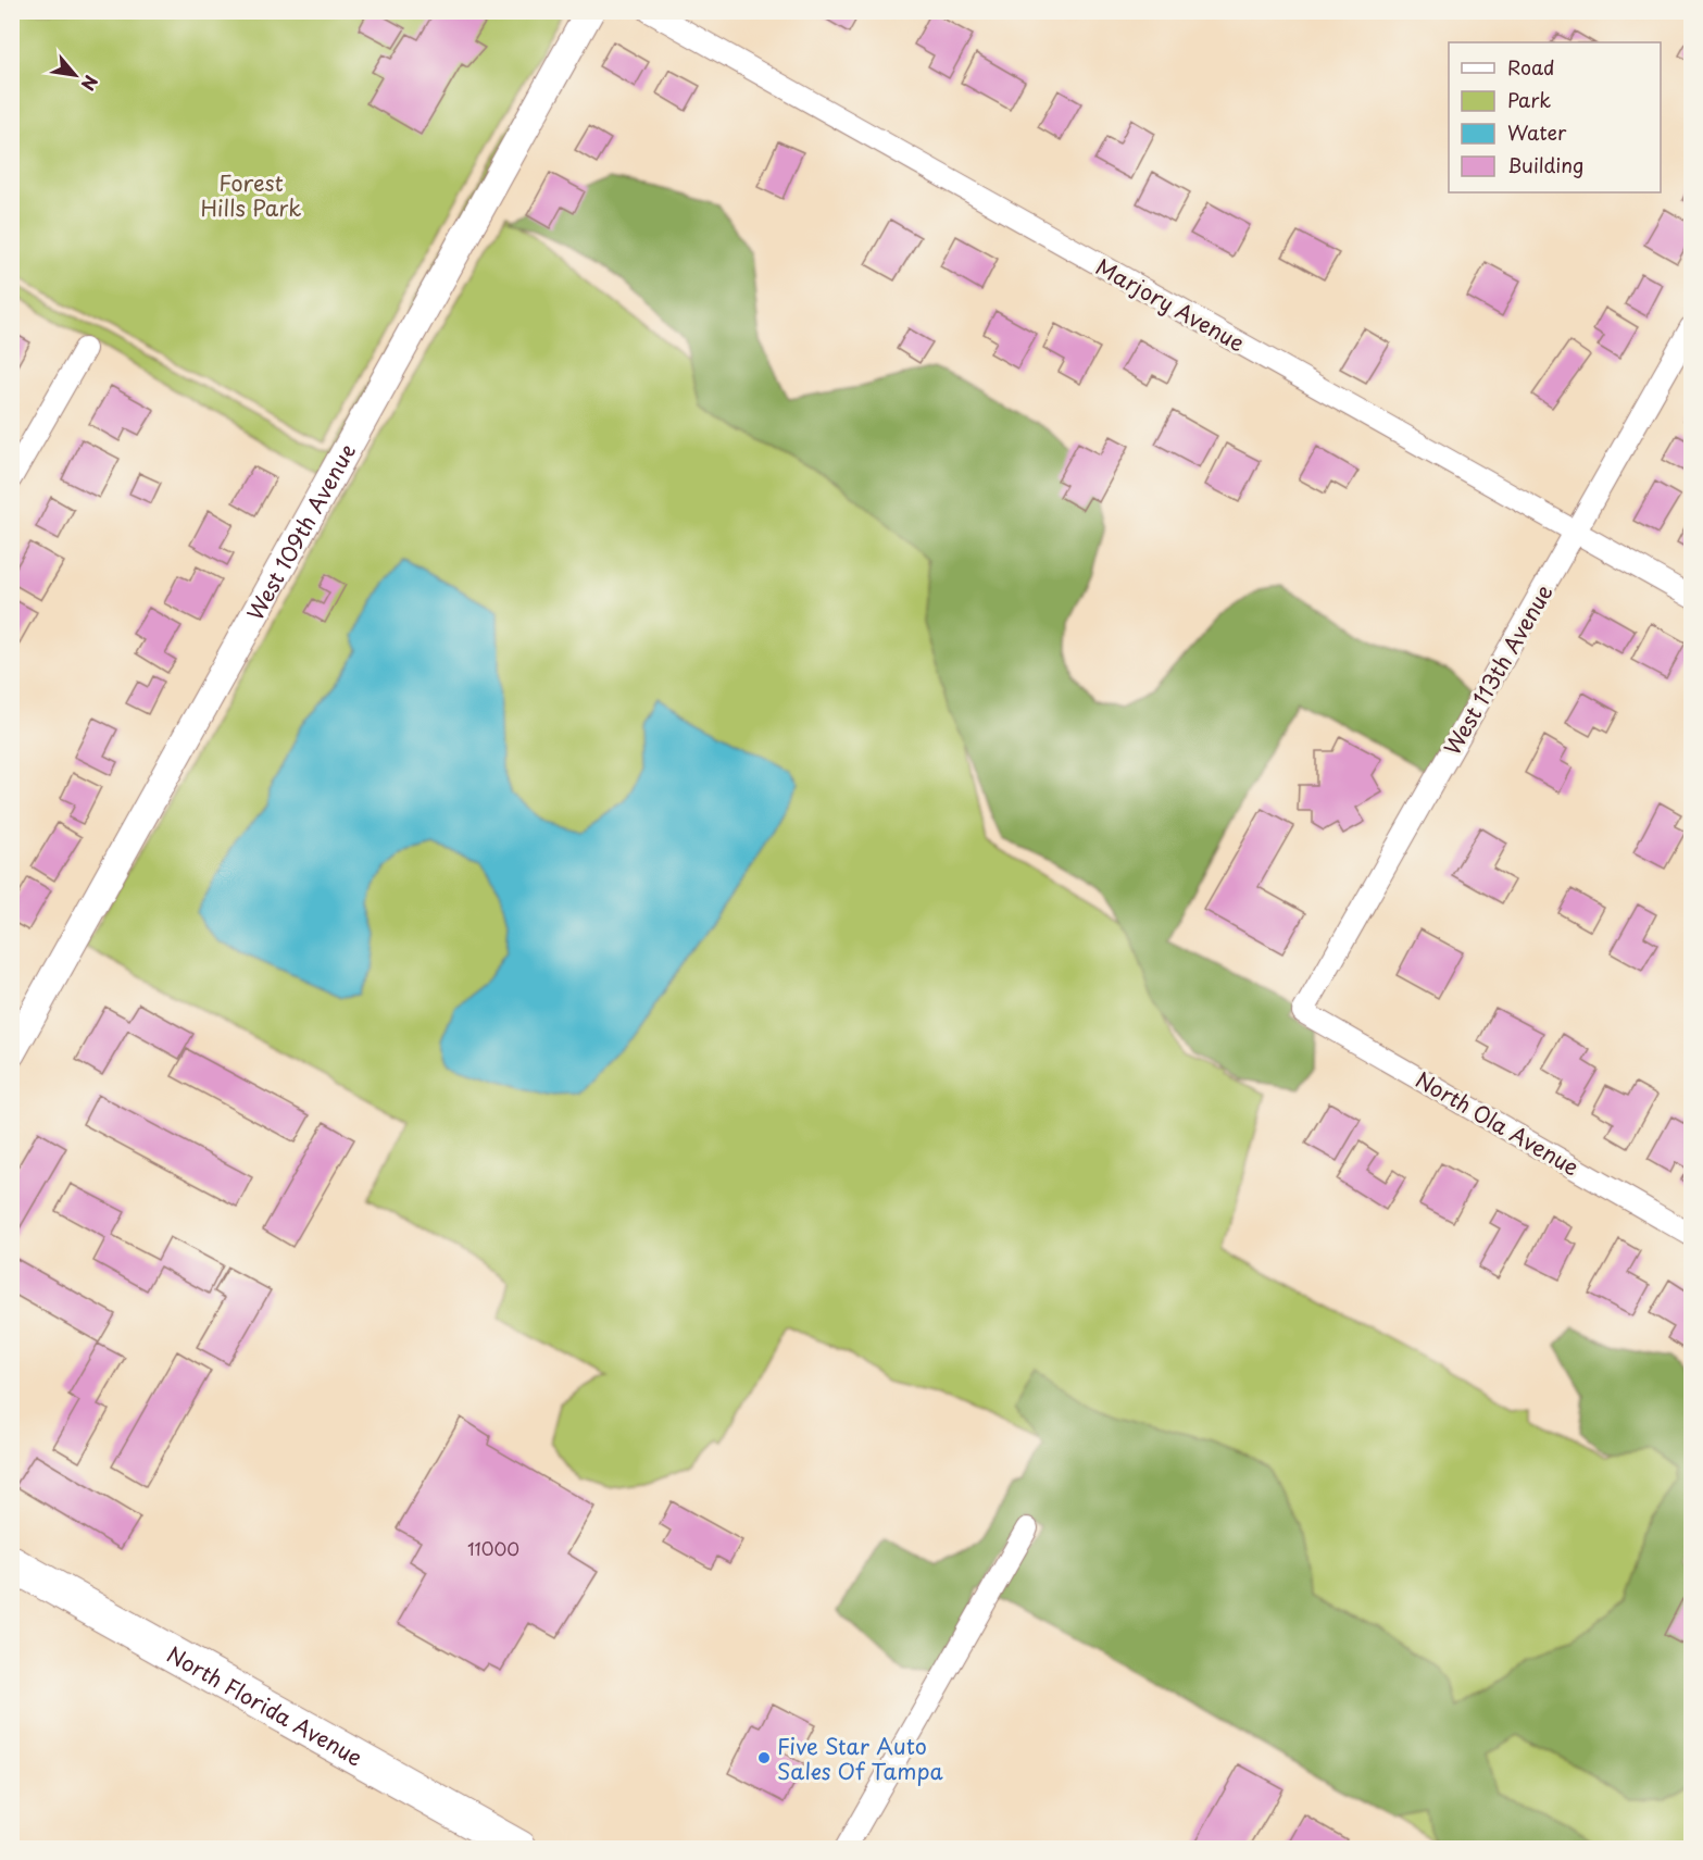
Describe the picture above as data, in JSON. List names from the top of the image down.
{
  "streets": {
    "main road": ["North Florida Avenue"],
    "street": [
      "Marjory Avenue",
      "West 109th Avenue",
      "West 113th Avenue",
      "North Ola Avenue"
    ]
  },
  "crossings": [
    ["Marjory Avenue", "West 113th Avenue"],
    ["West 113th Avenue", "North Ola Avenue"]
  ],
  "parks": ["Forest Hills Park"],
  "places": ["Five Star Auto Sales Of Tampa"],
  "house_numbers": ["11000"],
  "legend": [
    "Road",
    "Park",
    "Water",
    "Building"
  ],
  "north": "bottom right"
}
